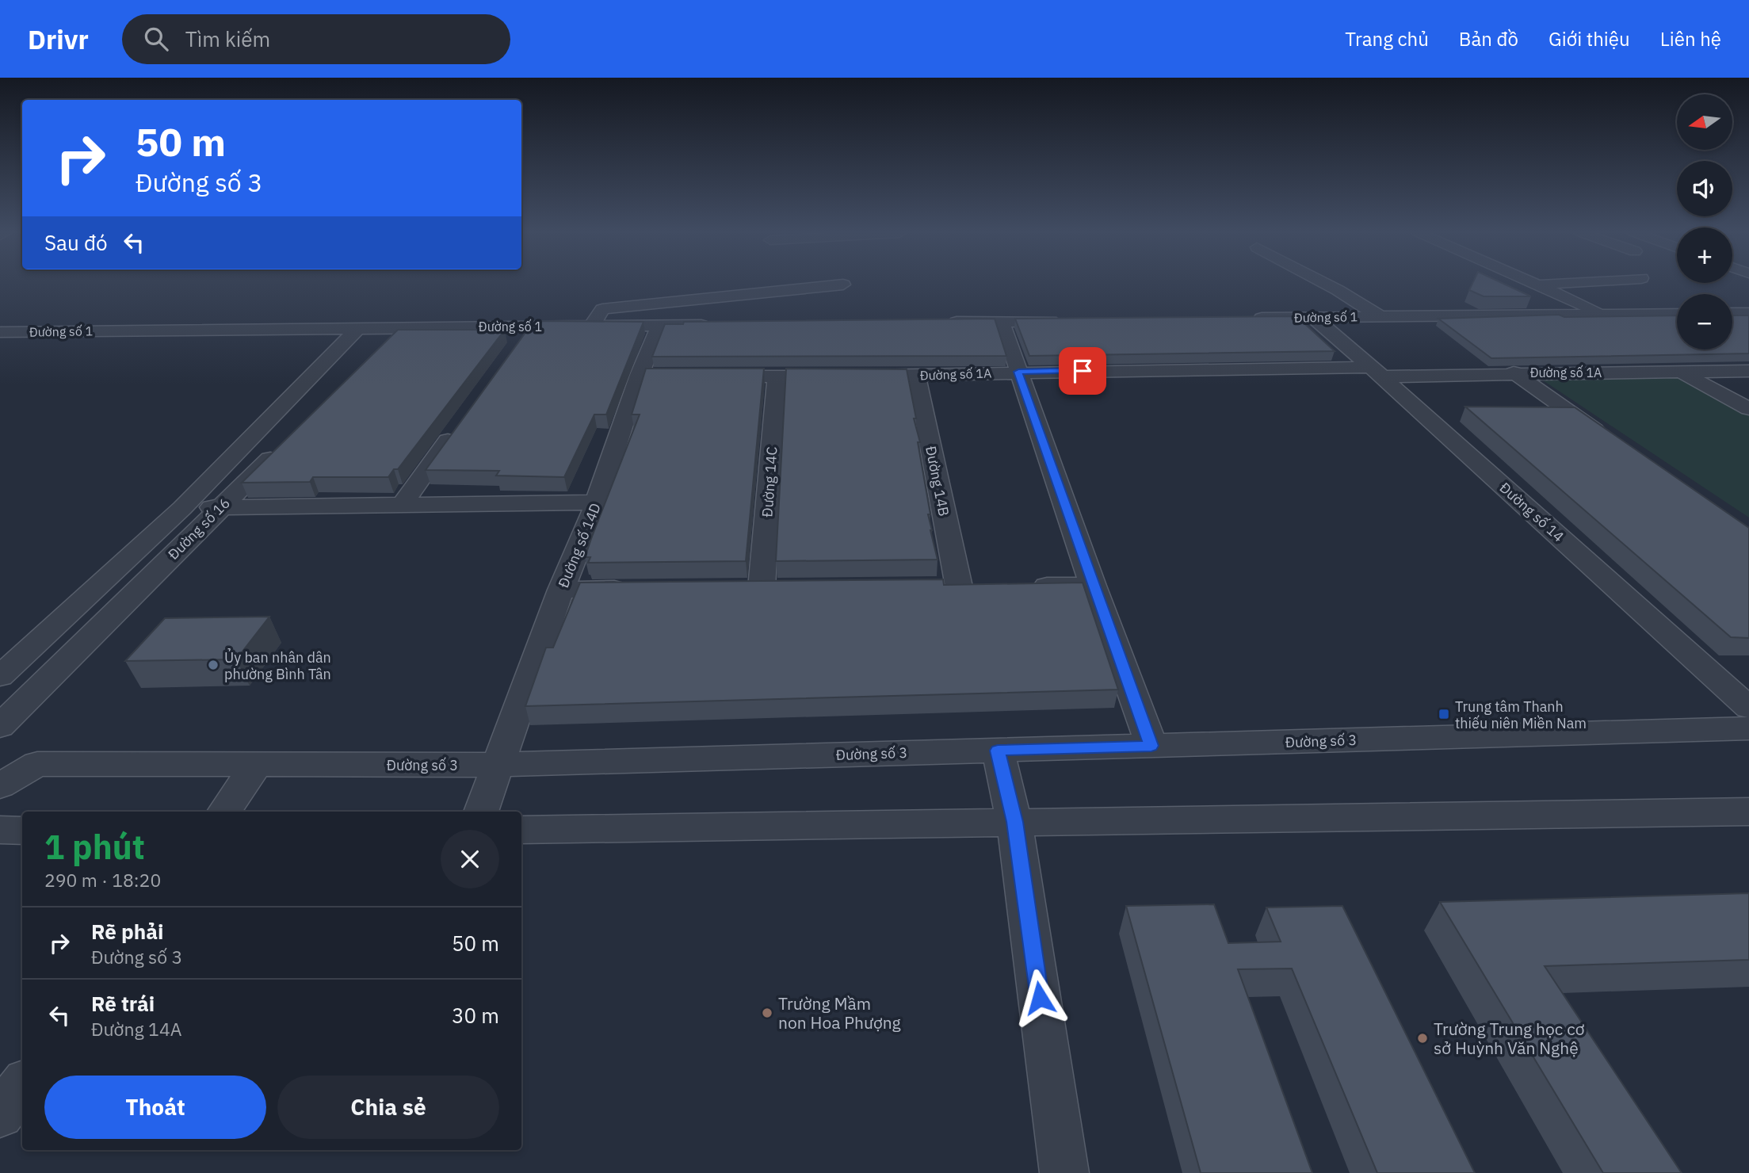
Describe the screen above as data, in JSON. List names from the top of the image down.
{
  "streets": {
    "street": [
      "Đường số 1",
      "Đường số 1A",
      "Đường 14B",
      "Đường 14C",
      "Đường số 14",
      "Đường số 16",
      "Đường số 14D",
      "Đường số 3"
    ]
  },
  "crossings": [
    ["Đường số 1", "Đường số 14"],
    ["Đường số 1", "Đường số 16"],
    ["Đường số 1", "Đường số 14D"],
    ["Đường số 1A", "Đường 14B"],
    ["Đường số 1A", "Đường 14C"],
    ["Đường số 1A", "Đường số 14"],
    ["Đường số 14D", "Đường số 3"]
  ],
  "places": {
    "other": ["Ủy ban nhân dân phường Bình Tân", "Trường Mầm non Hoa Phượng", "Trường Trung học cơ sở Huỳnh Văn Nghệ"],
    "transit": ["Trung tâm Thanh thiếu niên Miền Nam"]
  },
  "north": "left",
  "page": {
    "header": "Drivr",
    "search": "Tìm kiếm",
    "nav": [
      "Trang chủ",
      "Bản đồ",
      "Giới thiệu",
      "Liên hệ"
    ],
    "map_buttons": ["+", "−"],
    "turn": ["50 m", "Đường số 3"],
    "then": "Sau đó",
    "heading": ["1 phút", "290 m · 18:20"],
    "list": [
      {
        "name": "Rẽ phải",
        "note": "Đường số 3",
        "value": "50 m"
      },
      {
        "name": "Rẽ trái",
        "note": "Đường 14A",
        "value": "30 m"
      }
    ],
    "buttons": ["Thoát", "Chia sẻ"]
  }
}
